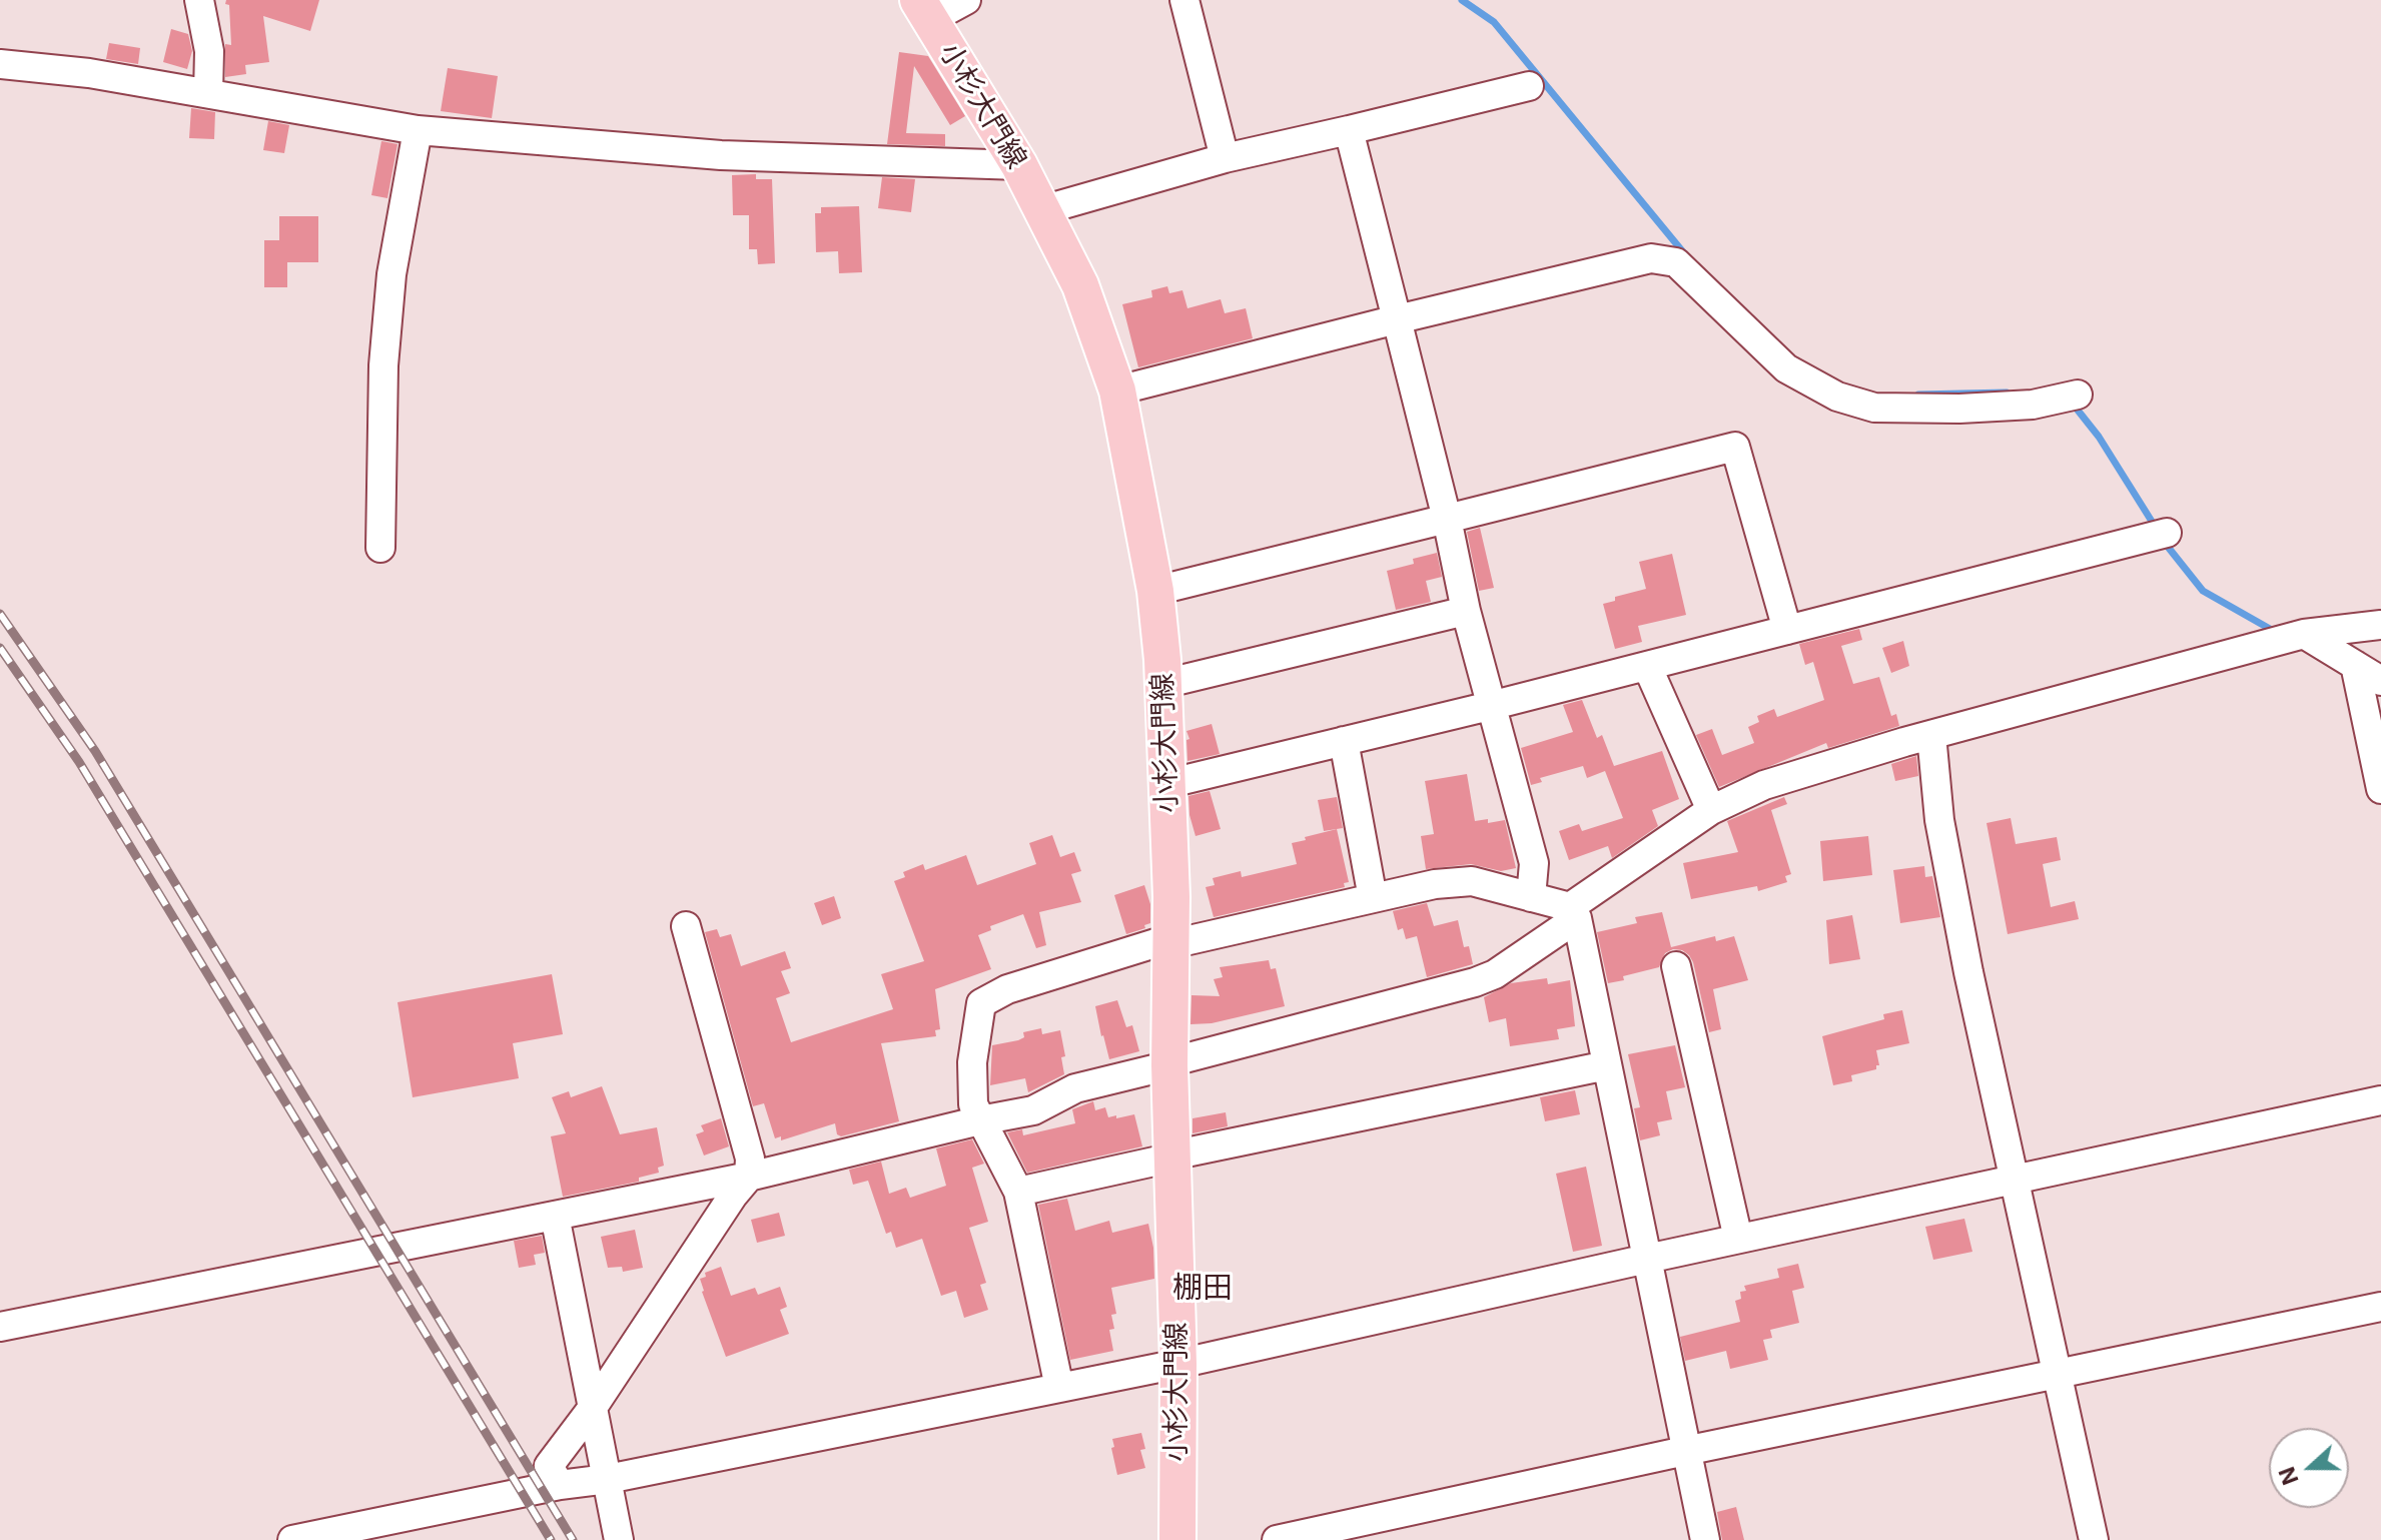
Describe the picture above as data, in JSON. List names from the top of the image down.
{
  "streets": {
    "main road": ["小杉大門線"]
  },
  "districts": ["棚田"],
  "north": "left"
}
